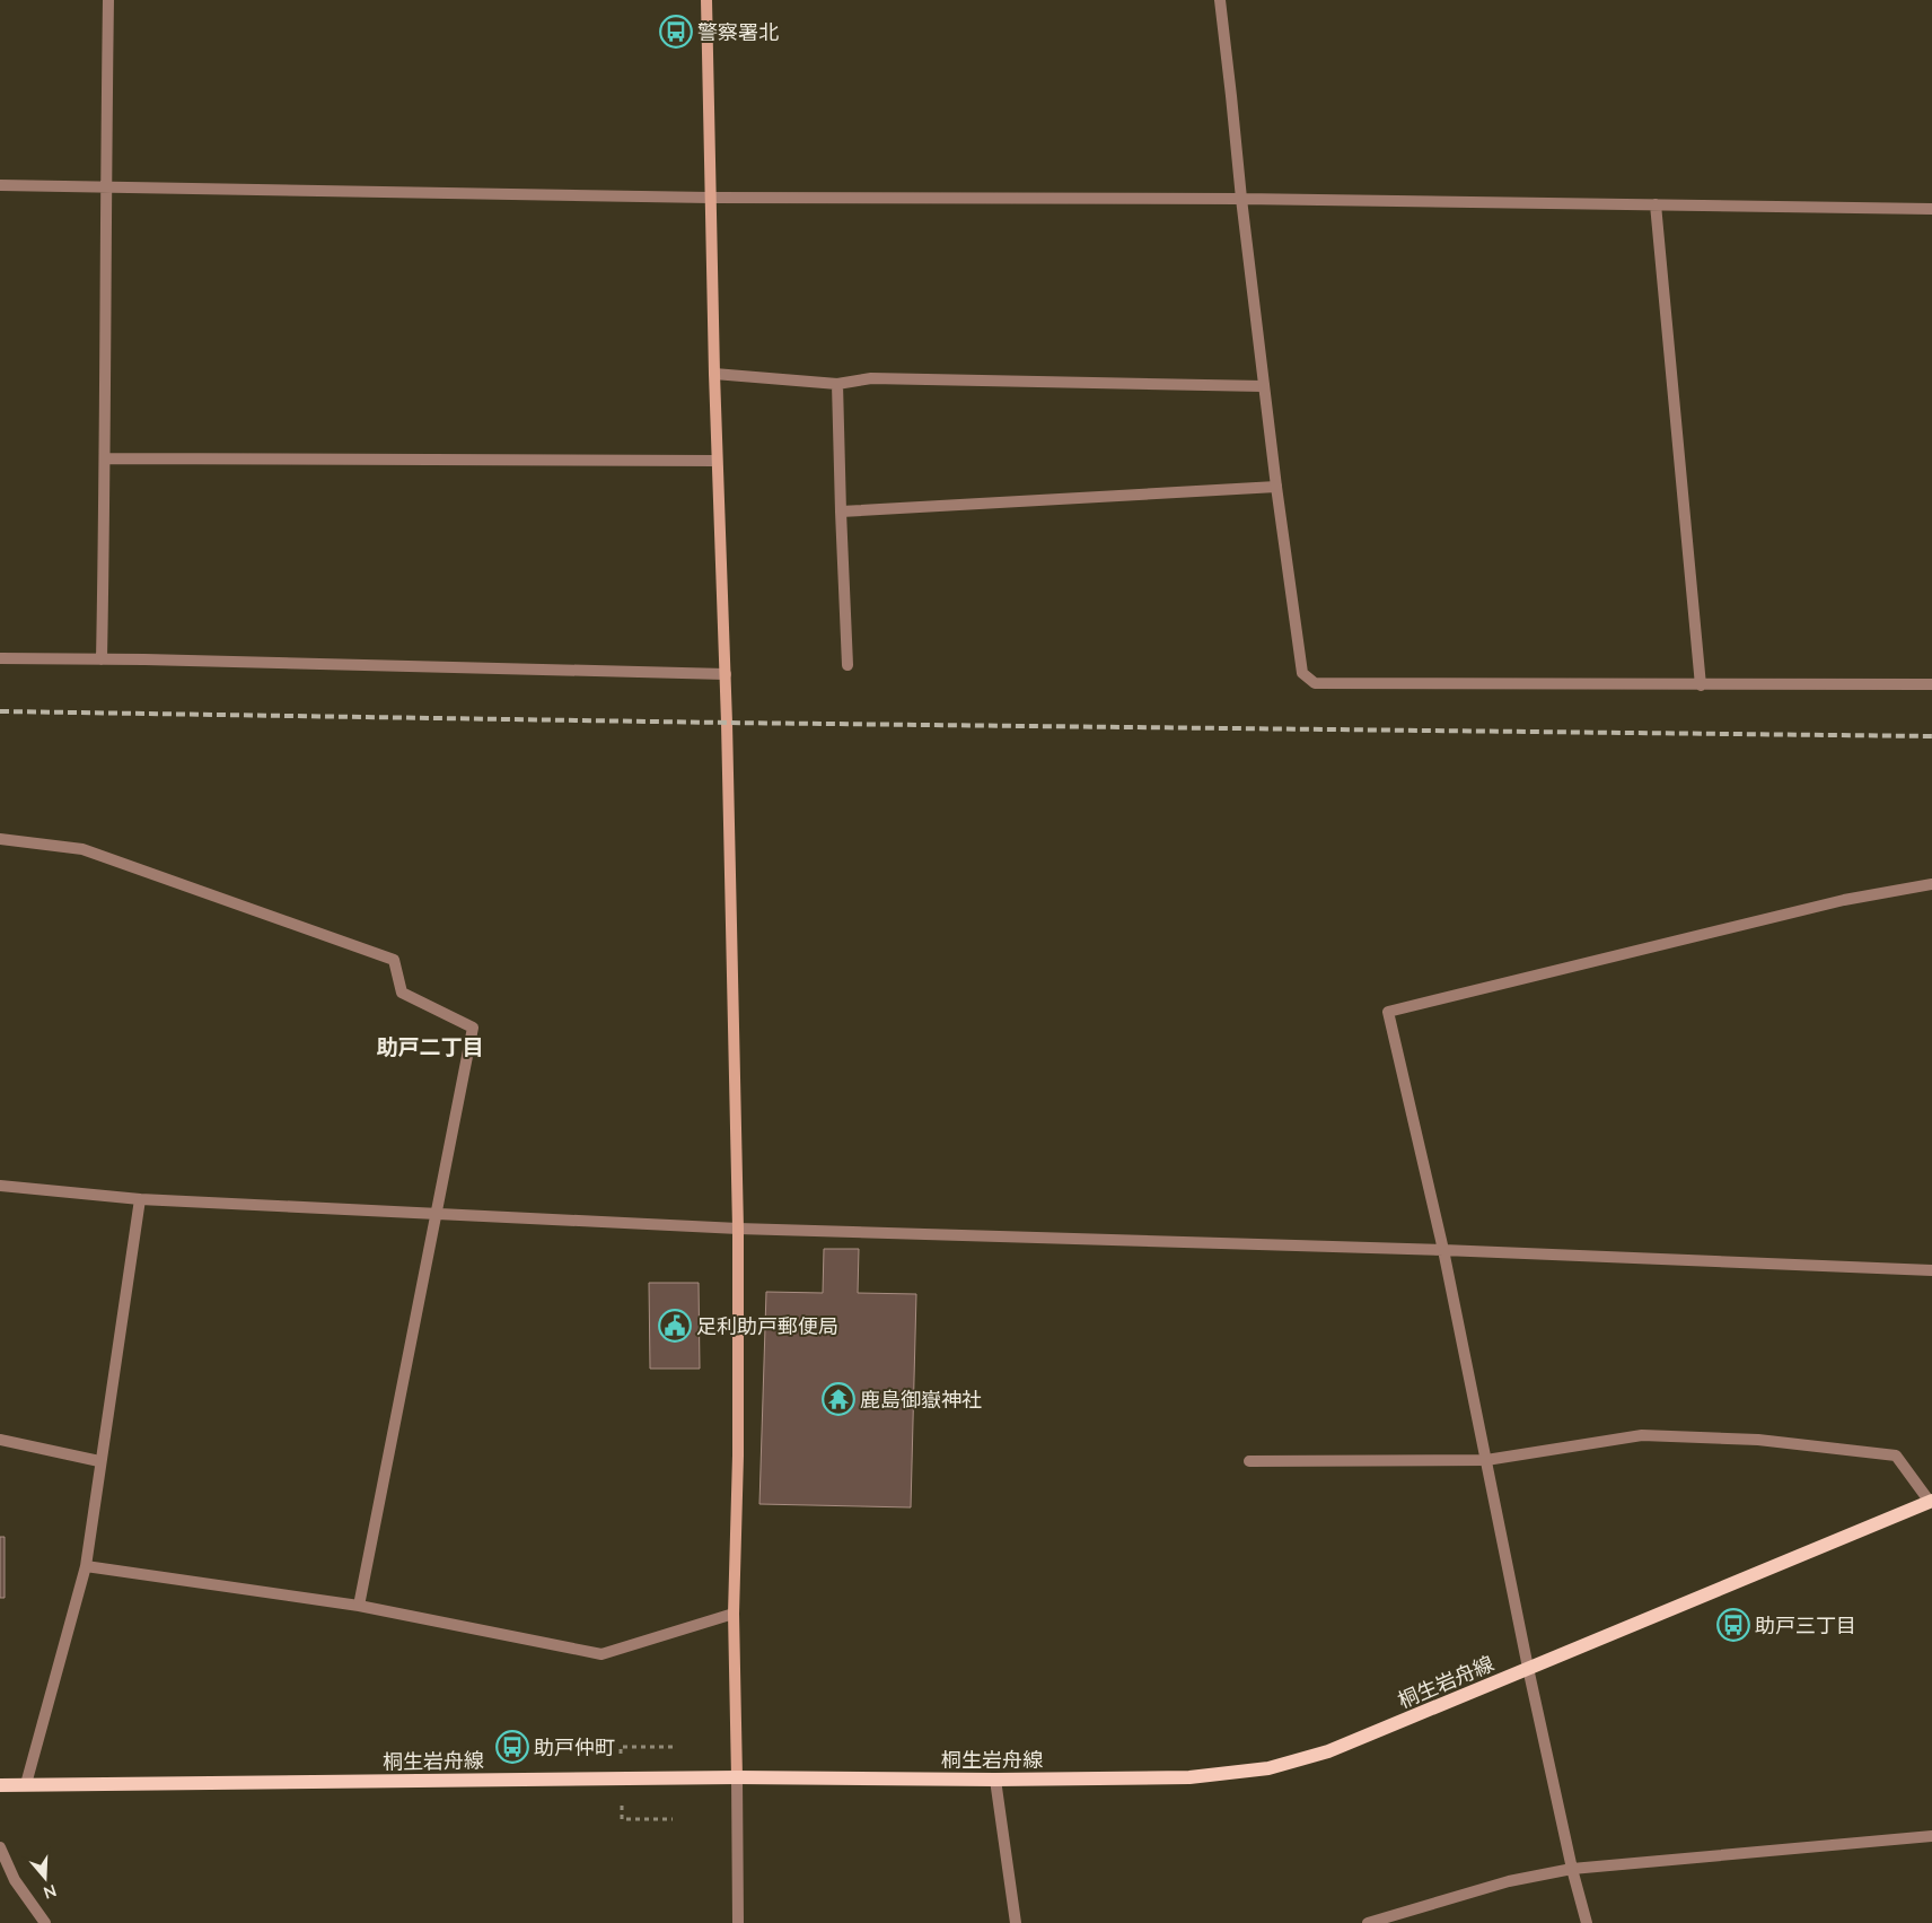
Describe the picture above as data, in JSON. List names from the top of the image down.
{
  "streets": {
    "main road": ["桐生岩舟線"]
  },
  "districts": ["助戸二丁目"],
  "places": {
    "bus stop": ["警察署北", "助戸三丁目", "助戸仲町"],
    "public building": ["足利助戸郵便局"],
    "temple": ["鹿島御嶽神社"]
  },
  "north": "bottom"
}
